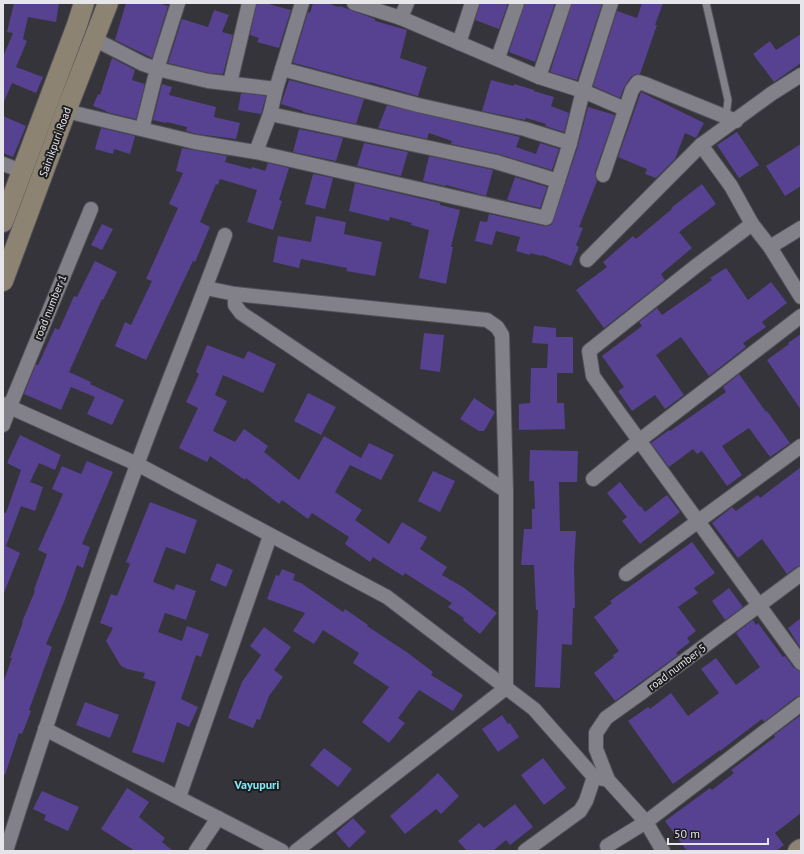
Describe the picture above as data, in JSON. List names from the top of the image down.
{
  "streets": {
    "main road": ["Sainikpuri Road"],
    "street": ["road number 1", "road number 5"]
  },
  "districts": ["Vayupuri"],
  "scale_bar": "50 m"
}
